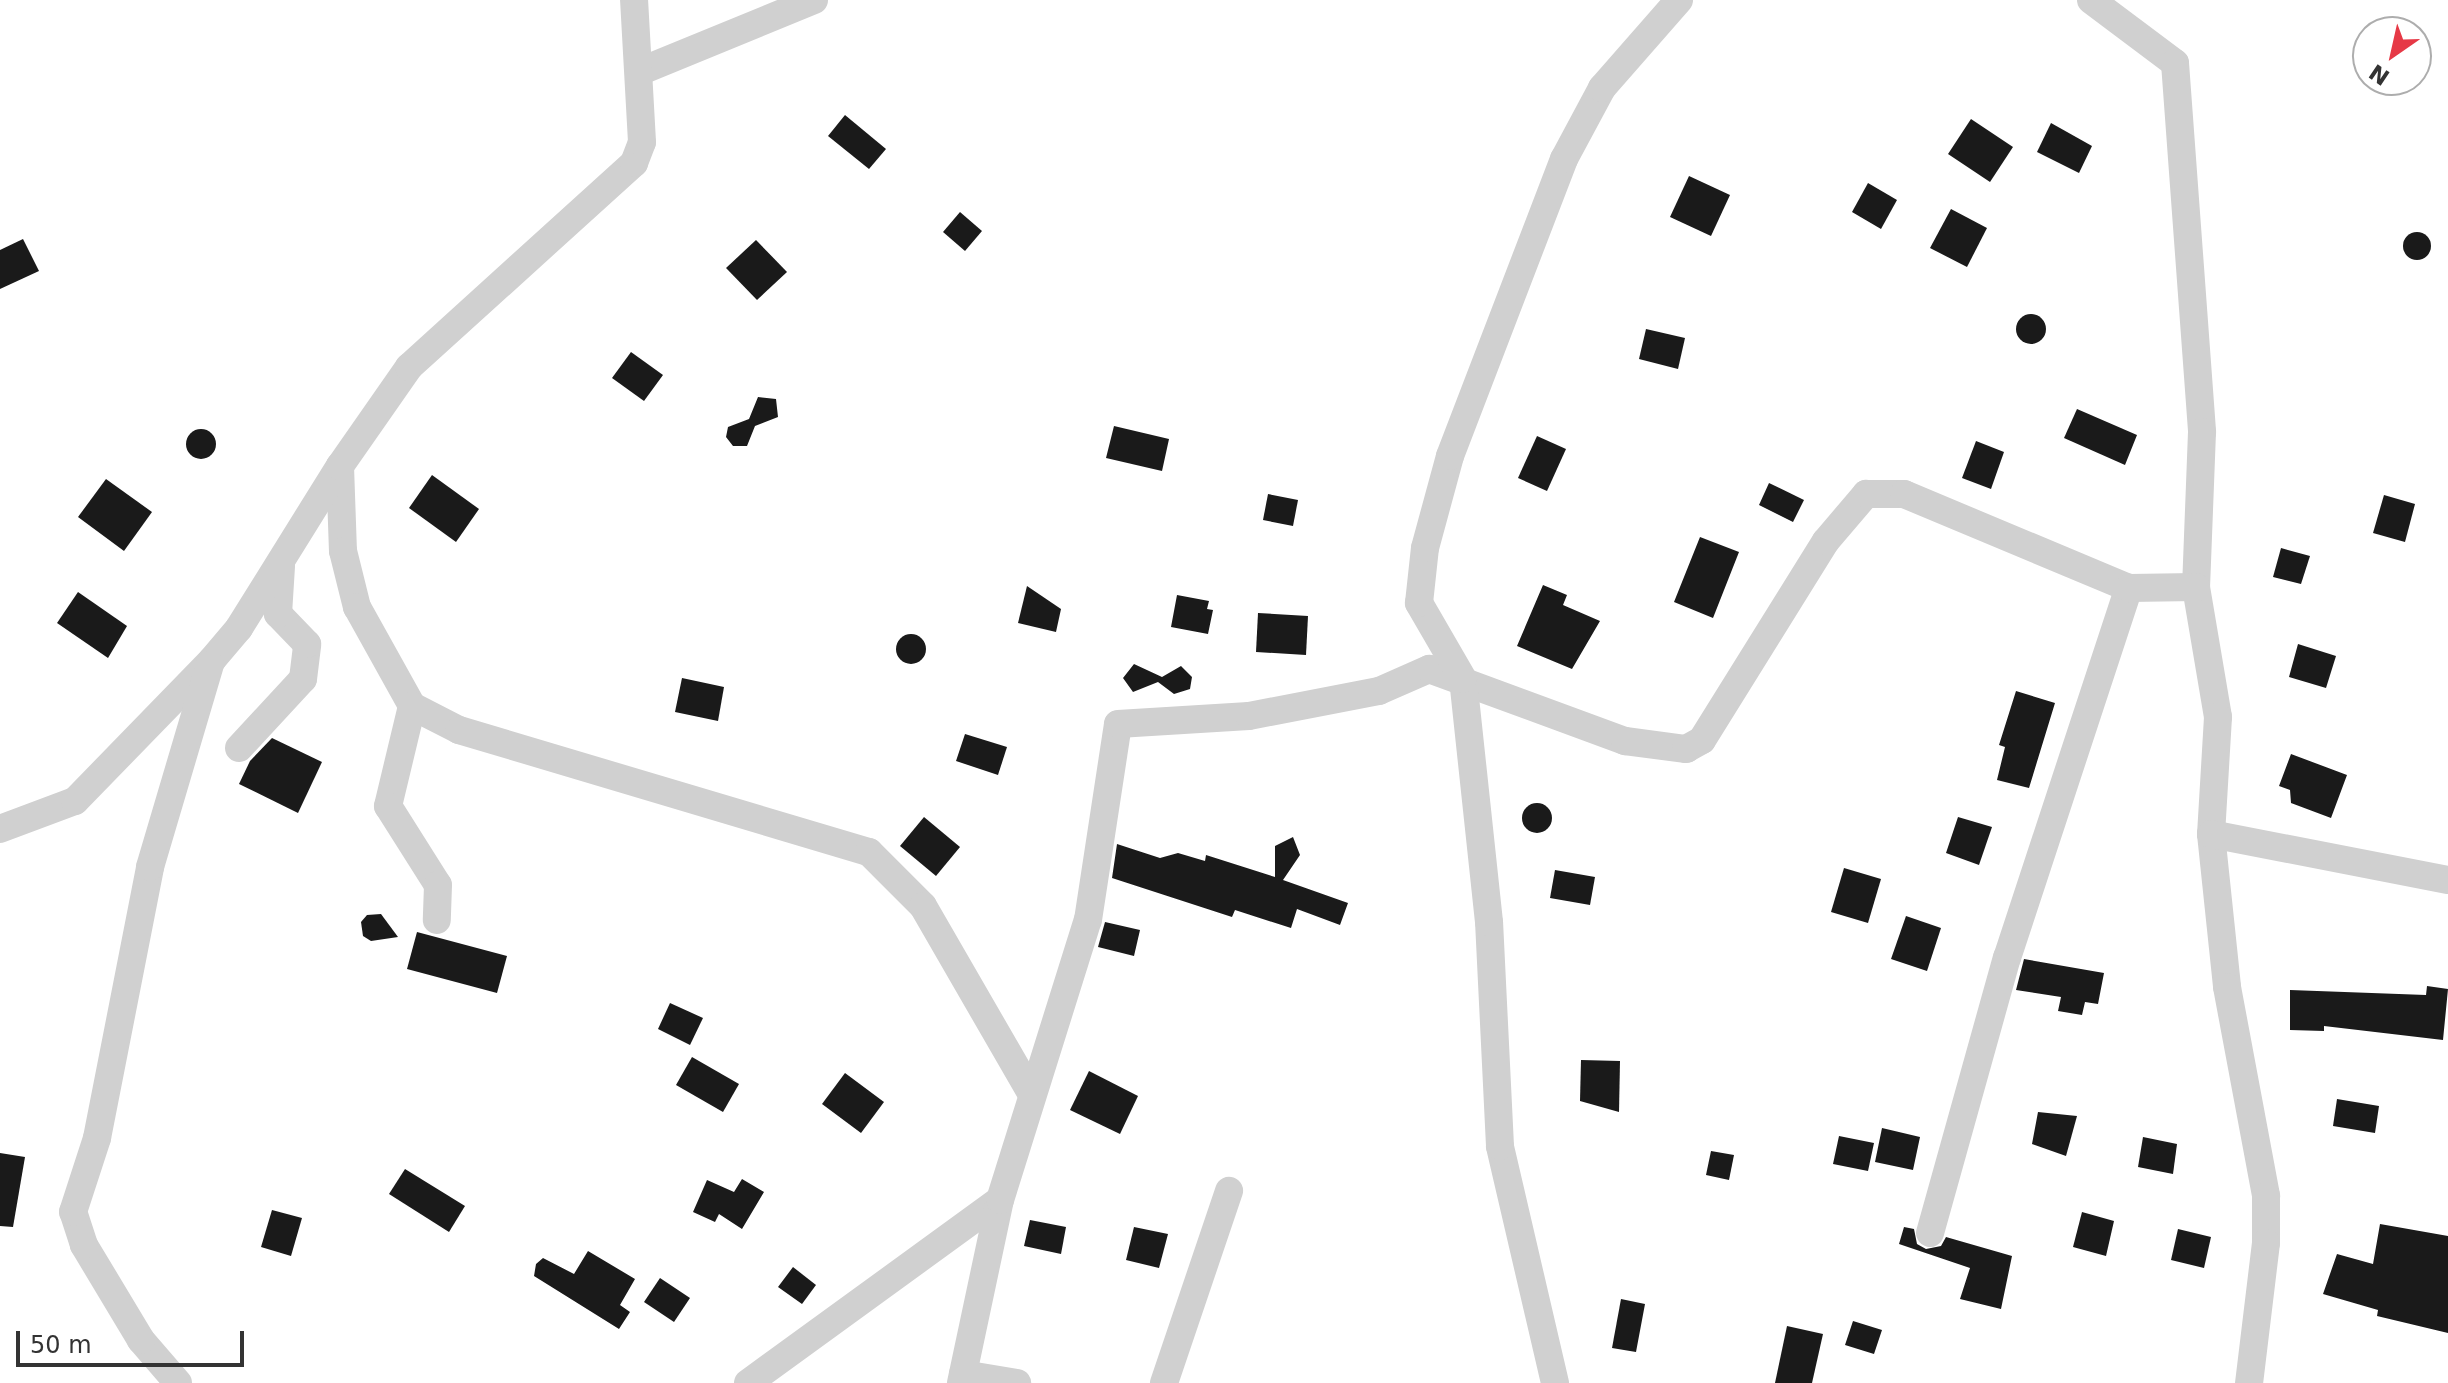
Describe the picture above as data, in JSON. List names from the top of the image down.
{
  "scale_bar": "50 m",
  "north": "bottom left"
}
